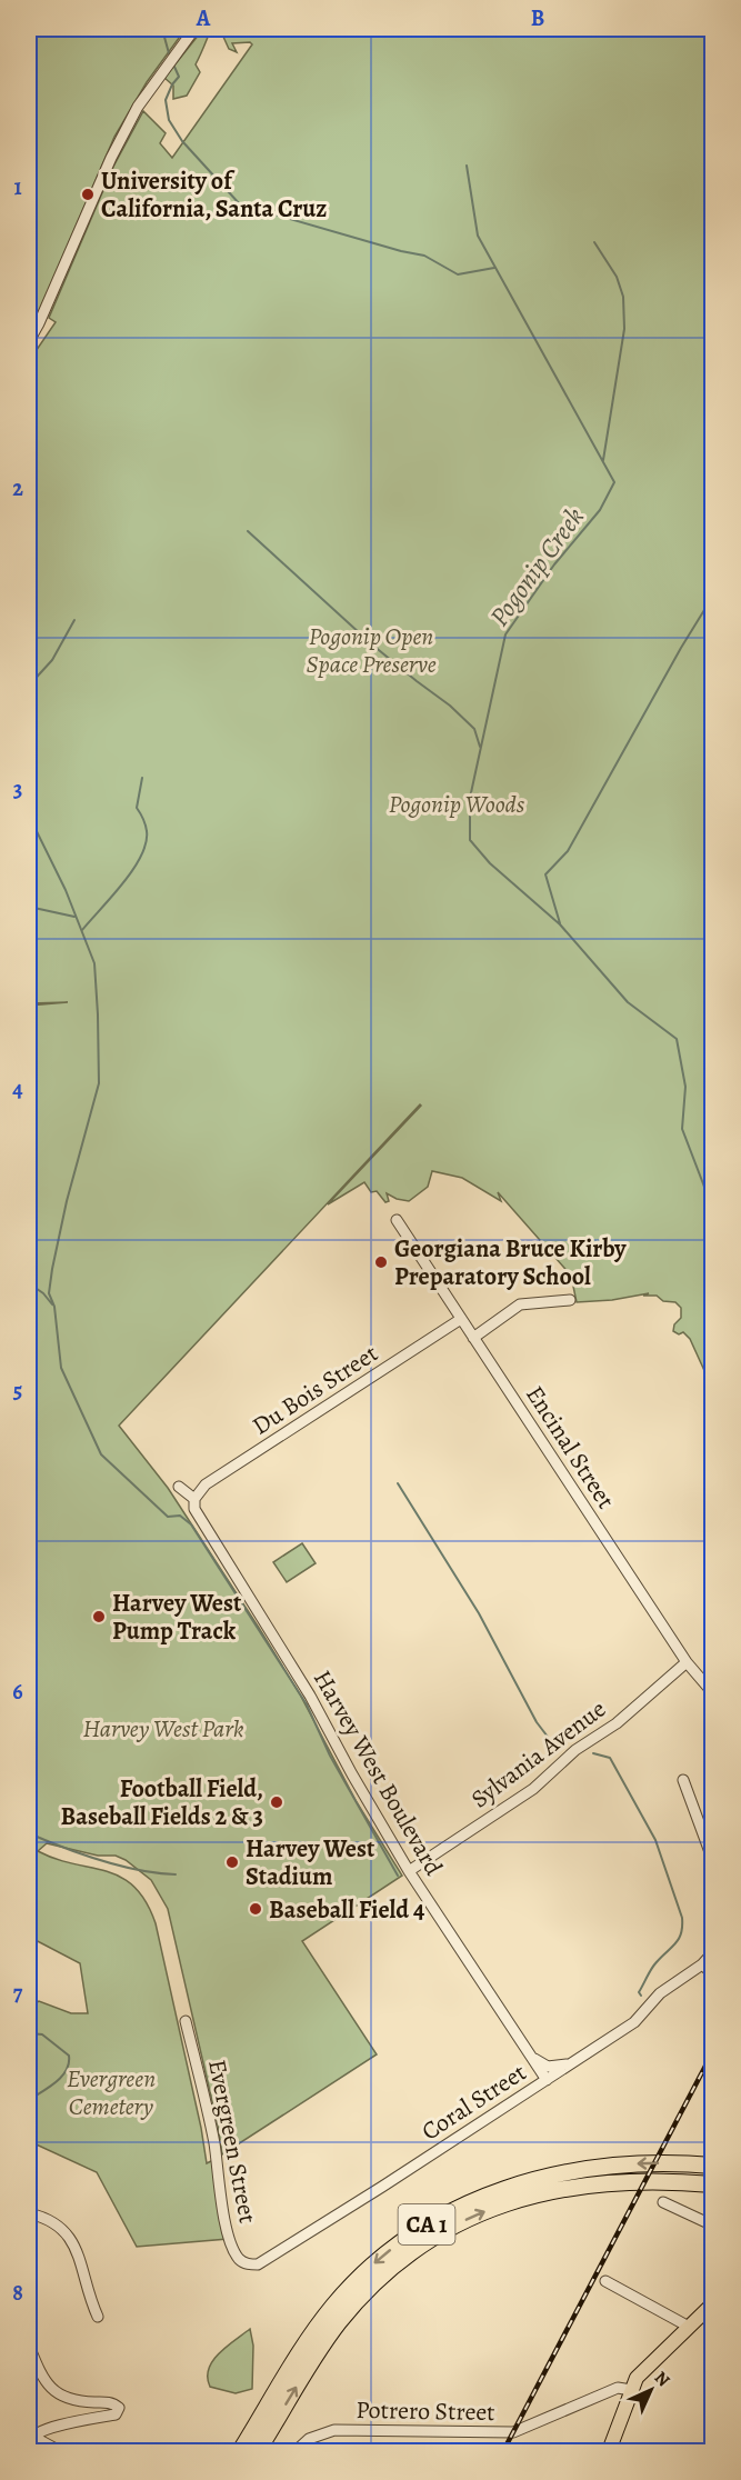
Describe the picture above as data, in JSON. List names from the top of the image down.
{
  "streets": {
    "highway": ["CA 1"],
    "street": [
      "Du Bois Street",
      "Encinal Street",
      "Sylvania Avenue",
      "Harvey West Boulevard",
      "Coral Street",
      "Evergreen Street",
      "Potrero Street"
    ]
  },
  "crossings": [
    ["Du Bois Street", "Encinal Street"],
    ["Du Bois Street", "Harvey West Boulevard"],
    ["Encinal Street", "Sylvania Avenue"],
    ["Sylvania Avenue", "Harvey West Boulevard"],
    ["Harvey West Boulevard", "Coral Street"],
    ["Coral Street", "Evergreen Street"]
  ],
  "water": ["Pogonip Creek"],
  "parks": [
    "Pogonip Open Space Preserve",
    "Pogonip Woods",
    "Harvey West Park",
    "Evergreen Cemetery"
  ],
  "places": [
    "University of California, Santa Cruz",
    "Georgiana Bruce Kirby Preparatory School",
    "Harvey West Pump Track",
    "Football Field, Baseball Fields 2 & 3",
    "Harvey West Stadium",
    "Baseball Field 4"
  ],
  "north": "top right",
  "grid": {
    "columns": ["A", "B"],
    "rows": [
      "1",
      "2",
      "3",
      "4",
      "5",
      "6",
      "7",
      "8"
    ]
  }
}
